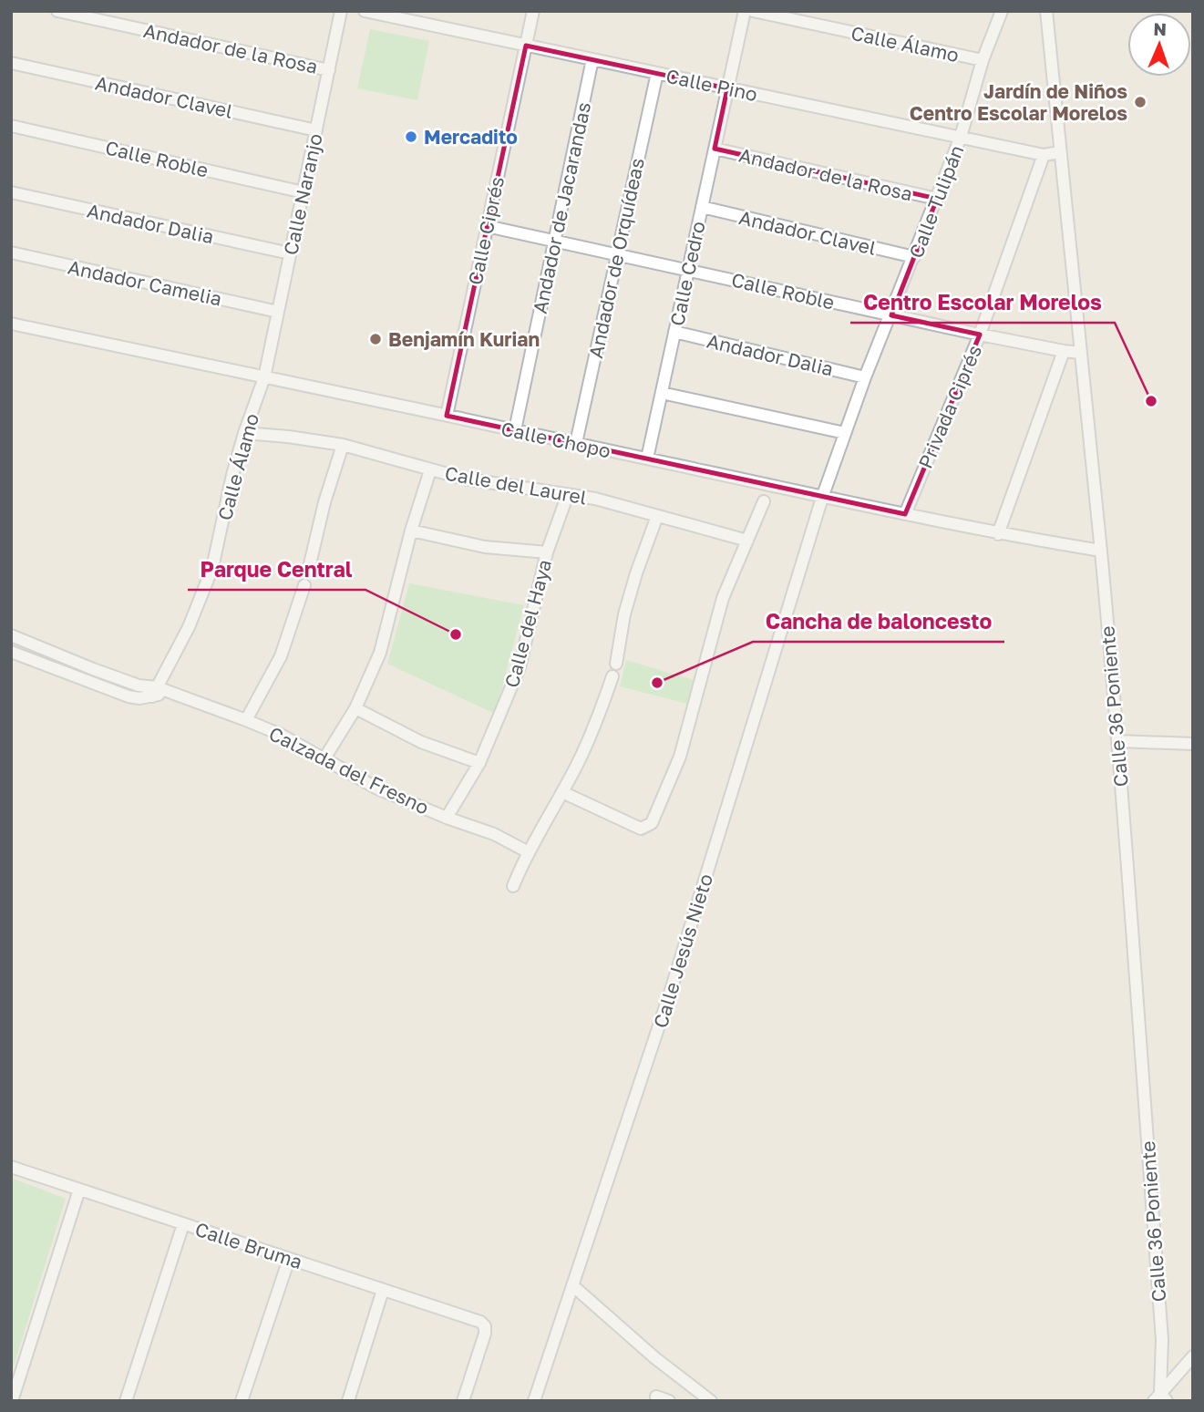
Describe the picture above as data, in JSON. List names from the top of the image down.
{
  "streets": {
    "street": [
      "Calle Álamo",
      "Andador de la Rosa",
      "Calle Pino",
      "Andador Clavel",
      "Calle Roble",
      "Calle Naranjo",
      "Calle Tulipán",
      "Andador de Jacarandas",
      "Andador Dalia",
      "Calle Ciprés",
      "Andador de Orquídeas",
      "Calle Cedro",
      "Andador Camelia",
      "Privada Ciprés",
      "Calle Chopo",
      "Calle del Laurel",
      "Calle del Haya",
      "Calle 36 Poniente",
      "Calzada del Fresno",
      "Calle Jesús Nieto",
      "Calle Bruma"
    ]
  },
  "crossings": [
    ["Calle Álamo", "Calle Naranjo"],
    ["Calle Álamo", "Calle Tulipán"],
    ["Calle Álamo", "Calle Chopo"],
    ["Calle Álamo", "Calle del Laurel"],
    ["Calle Álamo", "Calzada del Fresno"],
    ["Andador de la Rosa", "Calle Naranjo"],
    ["Andador de la Rosa", "Calle Tulipán"],
    ["Andador de la Rosa", "Calle Cedro"],
    ["Calle Pino", "Calle Tulipán"],
    ["Calle Pino", "Andador de Jacarandas"],
    ["Calle Pino", "Calle Ciprés"],
    ["Calle Pino", "Andador de Orquídeas"],
    ["Calle Pino", "Calle Cedro"],
    ["Calle Pino", "Privada Ciprés"],
    ["Calle Pino", "Calle 36 Poniente"],
    ["Andador Clavel", "Calle Naranjo"],
    ["Andador Clavel", "Calle Tulipán"],
    ["Andador Clavel", "Calle Cedro"],
    ["Calle Roble", "Calle Naranjo"],
    ["Calle Roble", "Calle Tulipán"],
    ["Calle Roble", "Andador de Jacarandas"],
    ["Calle Roble", "Calle Ciprés"],
    ["Calle Roble", "Andador de Orquídeas"],
    ["Calle Roble", "Calle Cedro"],
    ["Calle Roble", "Privada Ciprés"],
    ["Calle Roble", "Calle 36 Poniente"],
    ["Calle Naranjo", "Andador Dalia"],
    ["Calle Naranjo", "Andador Camelia"],
    ["Calle Naranjo", "Calle Chopo"],
    ["Calle Tulipán", "Andador Dalia"],
    ["Calle Tulipán", "Calle Chopo"],
    ["Calle Tulipán", "Calle Jesús Nieto"],
    ["Andador de Jacarandas", "Calle Chopo"],
    ["Andador Dalia", "Calle Cedro"],
    ["Calle Ciprés", "Calle Chopo"],
    ["Andador de Orquídeas", "Calle Chopo"],
    ["Calle Cedro", "Calle Chopo"],
    ["Privada Ciprés", "Calle Chopo"],
    ["Calle Chopo", "Calle 36 Poniente"],
    ["Calle Chopo", "Calle Jesús Nieto"],
    ["Calle del Laurel", "Calle del Haya"],
    ["Calle del Haya", "Calzada del Fresno"]
  ],
  "places": [
    "Jardín de Niños Centro Escolar Morelos",
    "Mercadito",
    "Benjamín Kurian",
    "Centro Escolar Morelos",
    "Parque Central",
    "Cancha de baloncesto"
  ],
  "north": "top"
}
